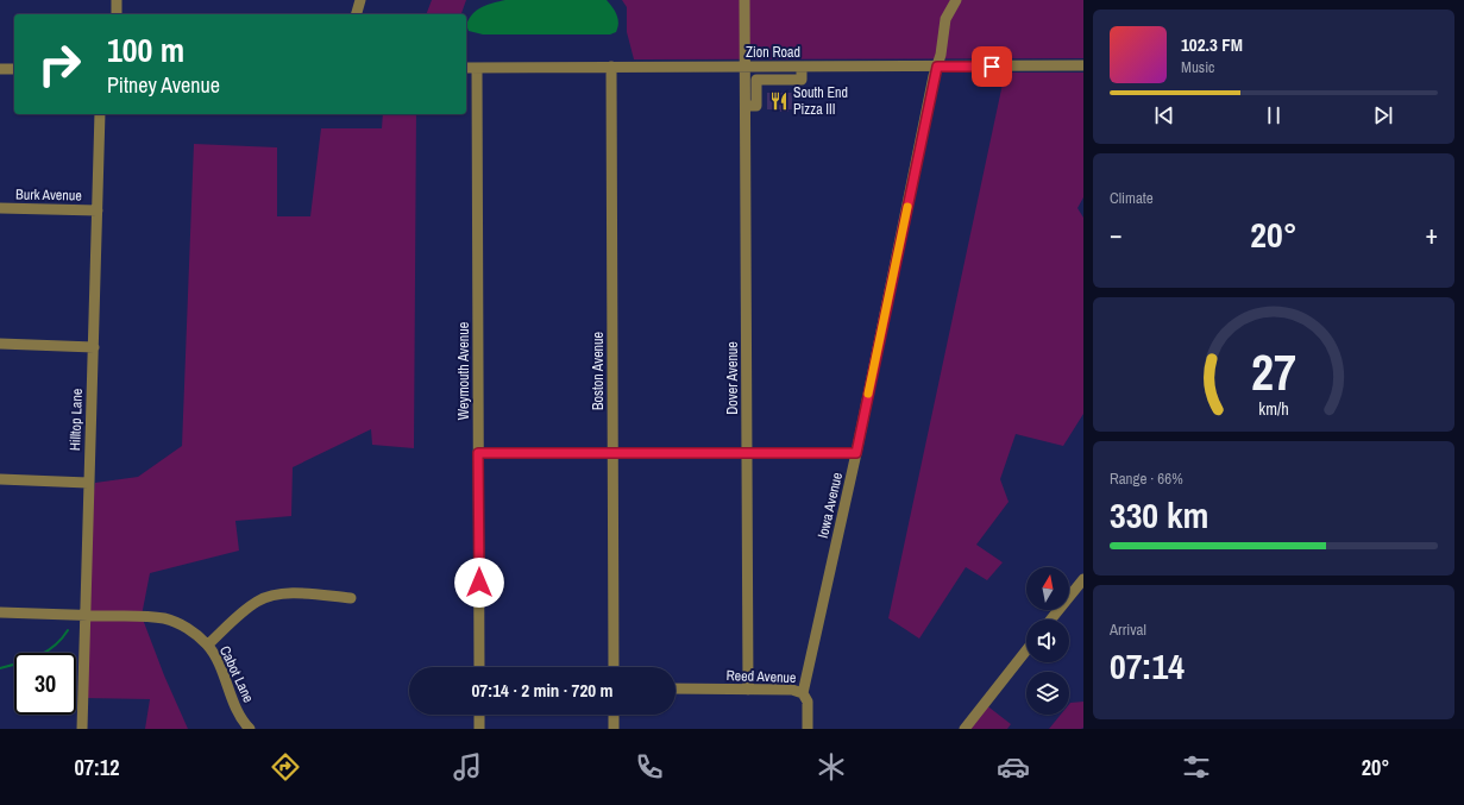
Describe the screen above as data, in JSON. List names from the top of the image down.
{
  "streets": {
    "street": [
      "Zion Road",
      "Burk Avenue",
      "Weymouth Avenue",
      "Boston Avenue",
      "Dover Avenue",
      "Hilltop Lane",
      "Iowa Avenue",
      "Cabot Lane",
      "Reed Avenue"
    ]
  },
  "crossings": [
    ["Zion Road", "Weymouth Avenue"],
    ["Zion Road", "Boston Avenue"],
    ["Zion Road", "Dover Avenue"],
    ["Zion Road", "Iowa Avenue"],
    ["Burk Avenue", "Hilltop Lane"],
    ["Dover Avenue", "Reed Avenue"],
    ["Hilltop Lane", "Cabot Lane"],
    ["Iowa Avenue", "Reed Avenue"]
  ],
  "places": {
    "restaurant": ["South End Pizza III"]
  },
  "north": "top",
  "page": {
    "turn": ["100 m", "Pitney Avenue"],
    "song": ["102.3 FM", "Music"],
    "tile": [
      "Climate",
      ["Range · 66%", "330 km"],
      ["Arrival", "07:14"]
    ],
    "heat": ["−", "20°", "+"],
    "limit": "30",
    "trip": "07:14 · 2 min · 720 m",
    "tabs": ["07:12", "20°"],
    "gauge": ["27", "km/h"]
  }
}
